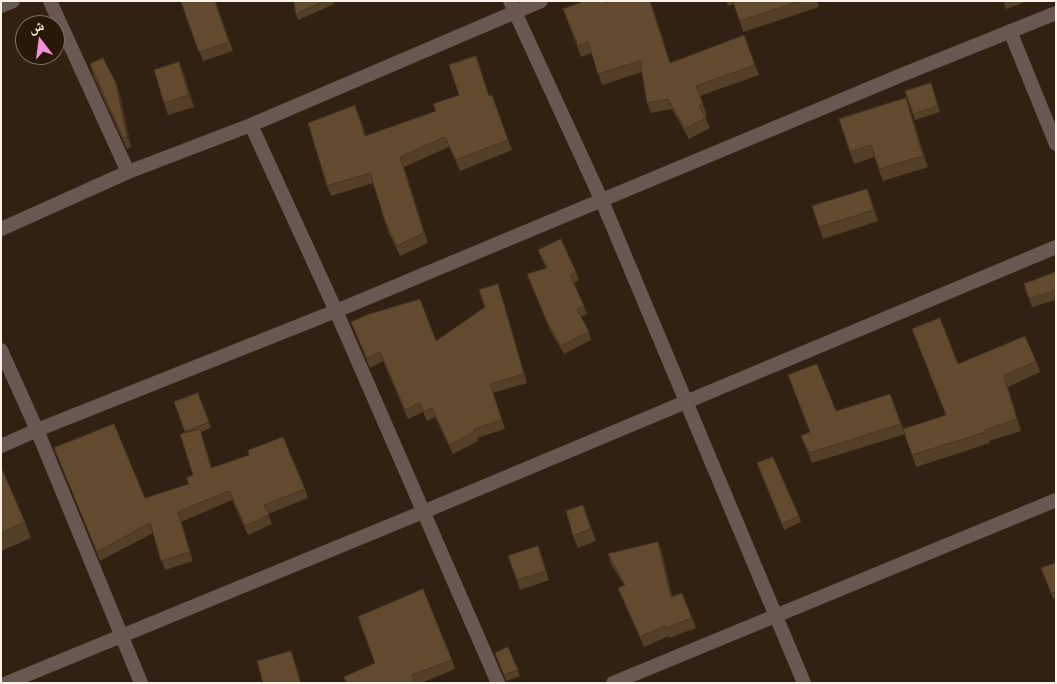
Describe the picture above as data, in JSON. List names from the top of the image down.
{
  "north": "top"
}
